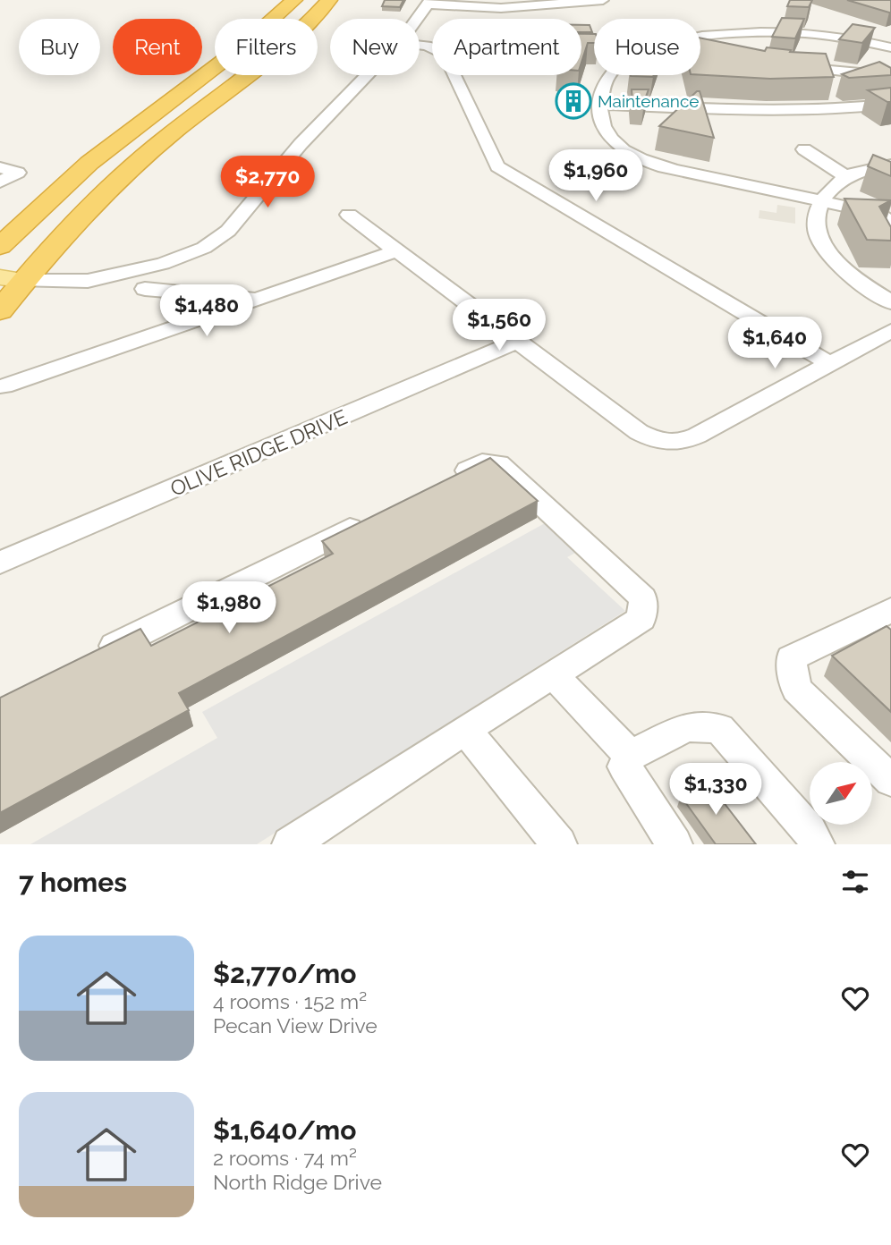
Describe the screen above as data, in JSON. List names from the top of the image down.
{
  "streets": {
    "street": ["OLIVE RIDGE DRIVE"]
  },
  "places": {
    "building": ["Maintenance"]
  },
  "north": "top right",
  "page": {
    "chip": [
      "Buy",
      "Rent",
      "Filters",
      "New",
      "Apartment",
      "House"
    ],
    "price": [
      "$1,960",
      "$2,770",
      "$1,480",
      "$1,560",
      "$1,640",
      "$1,980",
      "$1,330"
    ],
    "heading": "7 homes",
    "list": [
      {
        "name": "$2,770/mo",
        "note": "4 rooms · 152 m² · Pecan View Drive"
      },
      {
        "name": "$1,640/mo",
        "note": "2 rooms · 74 m² · North Ridge Drive"
      }
    ]
  }
}
